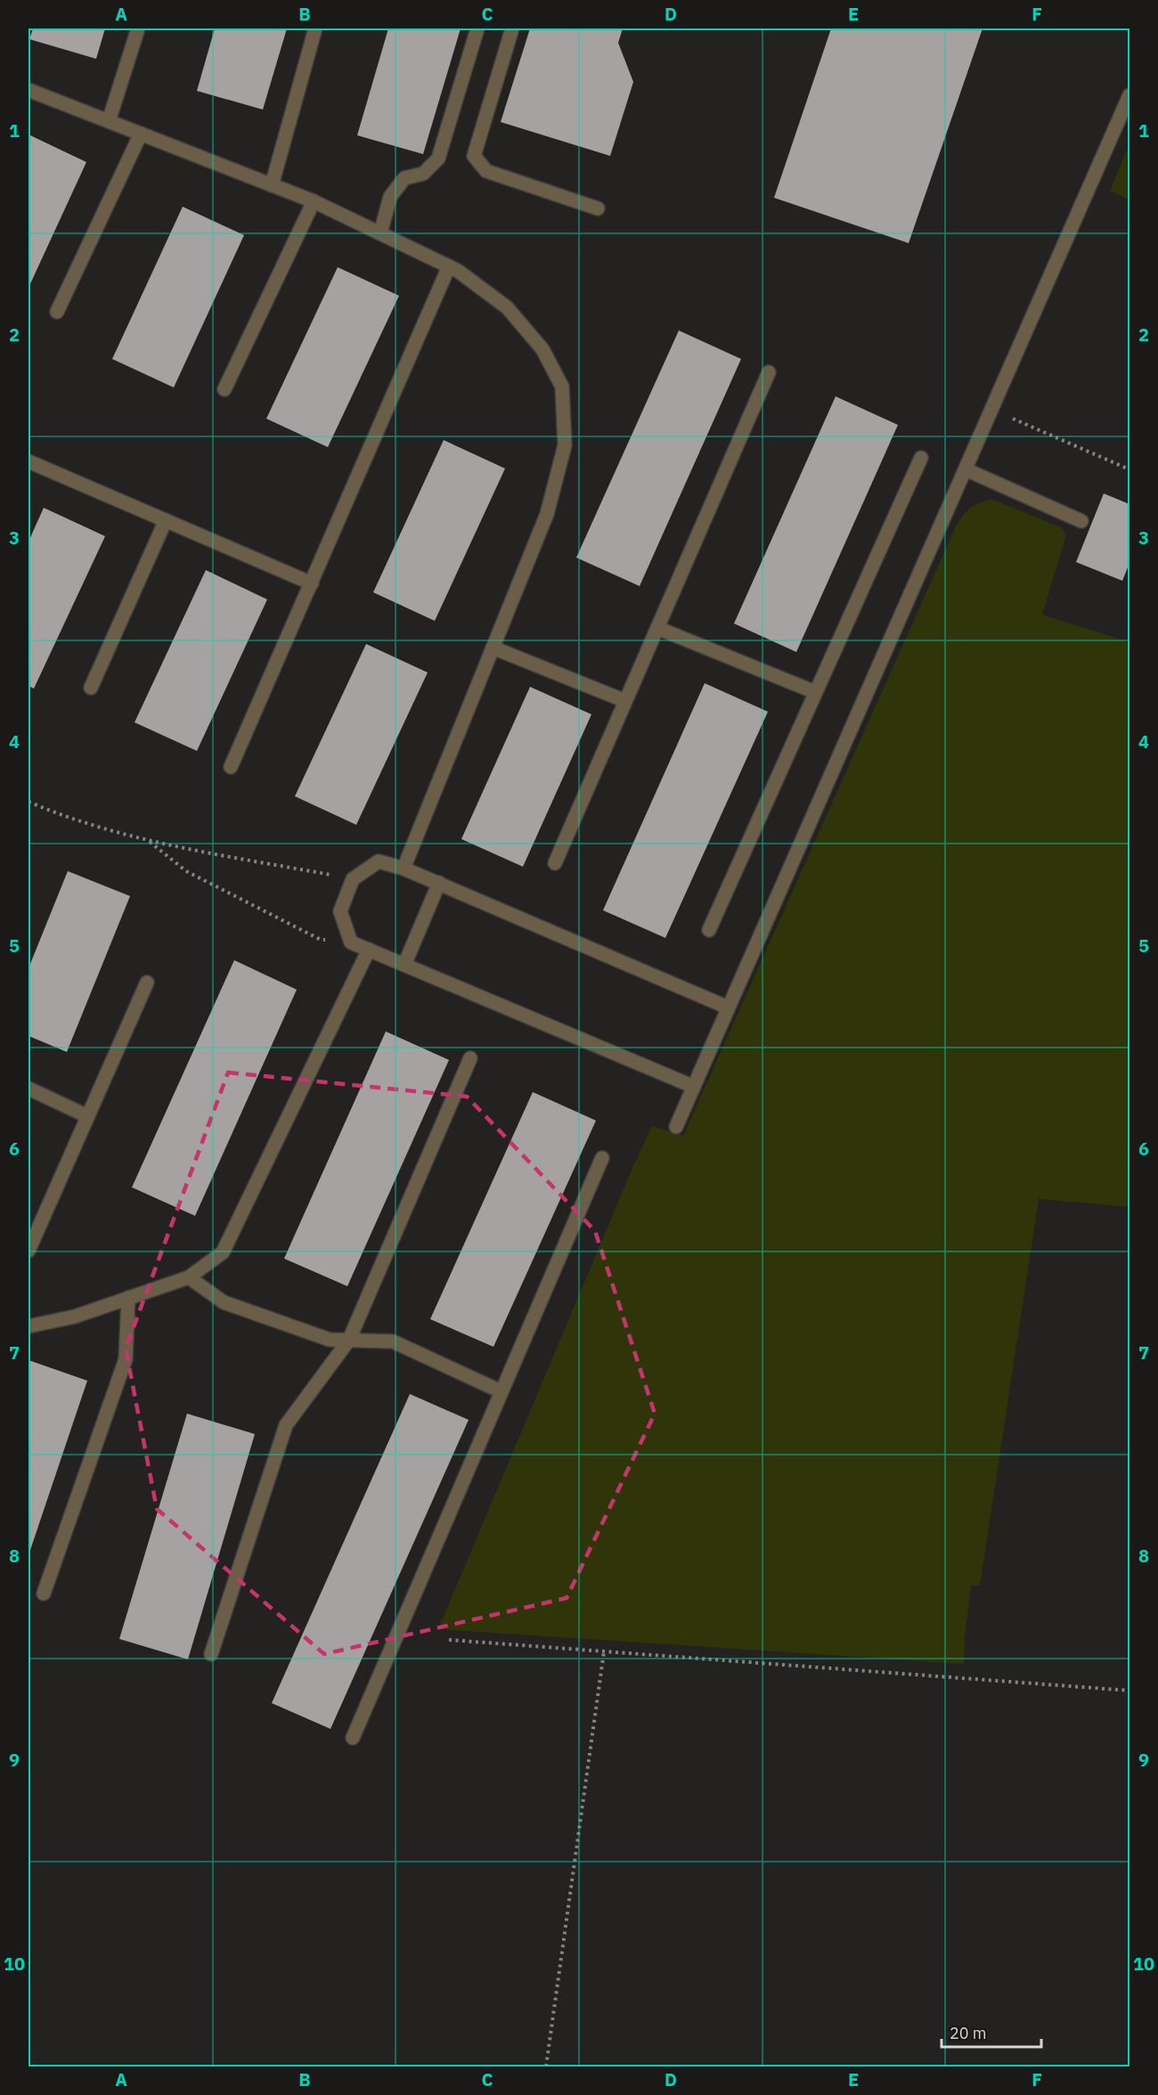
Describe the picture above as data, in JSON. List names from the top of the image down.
{
  "scale_bar": "20 m",
  "grid": {
    "columns": [
      "A",
      "B",
      "C",
      "D",
      "E",
      "F"
    ],
    "rows": [
      "1",
      "2",
      "3",
      "4",
      "5",
      "6",
      "7",
      "8",
      "9",
      "10"
    ]
  }
}
